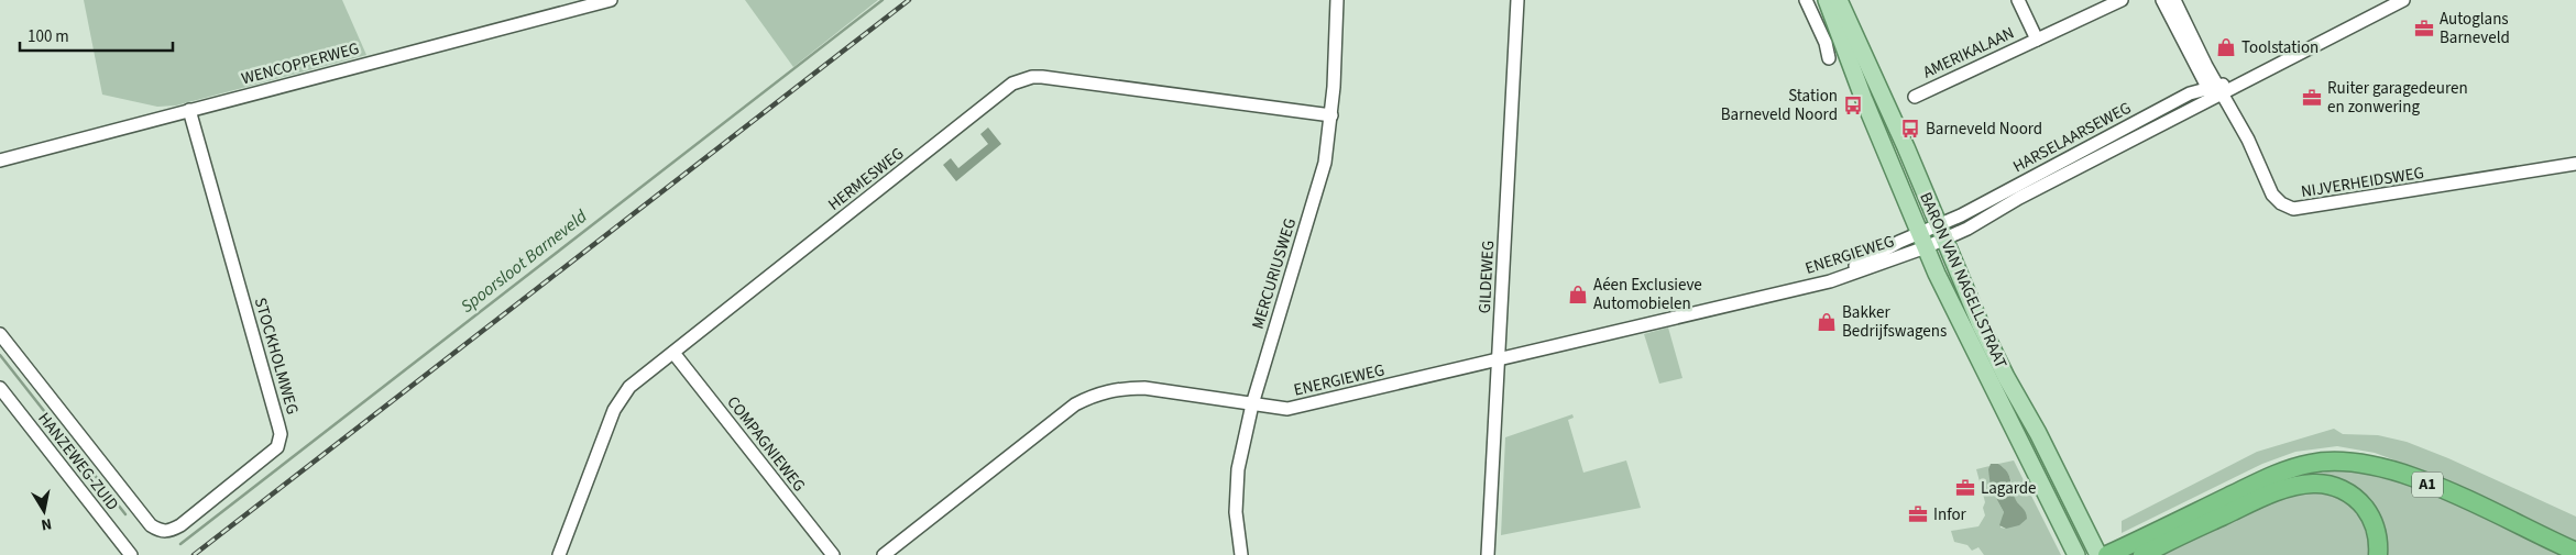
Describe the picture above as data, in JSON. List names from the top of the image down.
{
  "streets": {
    "highway": ["A1"],
    "main road": ["BARON VAN NAGELLSTRAAT"],
    "street": [
      "AMERIKALAAN",
      "WENCOPPERWEG",
      "HARSELAARSEWEG",
      "HERMESWEG",
      "NIJVERHEIDSWEG",
      "ENERGIEWEG",
      "MERCURIUSWEG",
      "GILDEWEG",
      "STOCKHOLMWEG",
      "COMPAGNIEWEG",
      "HANZEWEG-ZUID"
    ]
  },
  "crossings": [
    ["WENCOPPERWEG", "STOCKHOLMWEG"],
    ["HARSELAARSEWEG", "NIJVERHEIDSWEG"],
    ["HARSELAARSEWEG", "ENERGIEWEG"],
    ["HARSELAARSEWEG", "BARON VAN NAGELLSTRAAT"],
    ["HERMESWEG", "MERCURIUSWEG"],
    ["HERMESWEG", "COMPAGNIEWEG"],
    ["ENERGIEWEG", "MERCURIUSWEG"],
    ["ENERGIEWEG", "GILDEWEG"],
    ["ENERGIEWEG", "BARON VAN NAGELLSTRAAT"]
  ],
  "water": ["Spoorsloot Barneveld"],
  "places": {
    "office": [
      "Autoglans Barneveld",
      "Ruiter garagedeuren en zonwering",
      "Lagarde",
      "Infor"
    ],
    "shop": ["Toolstation", "Aéen Exclusieve Automobielen", "Bakker Bedrijfswagens"],
    "bus stop": ["Station Barneveld Noord", "Barneveld Noord"]
  },
  "scale_bar": "100 m",
  "north": "bottom"
}
